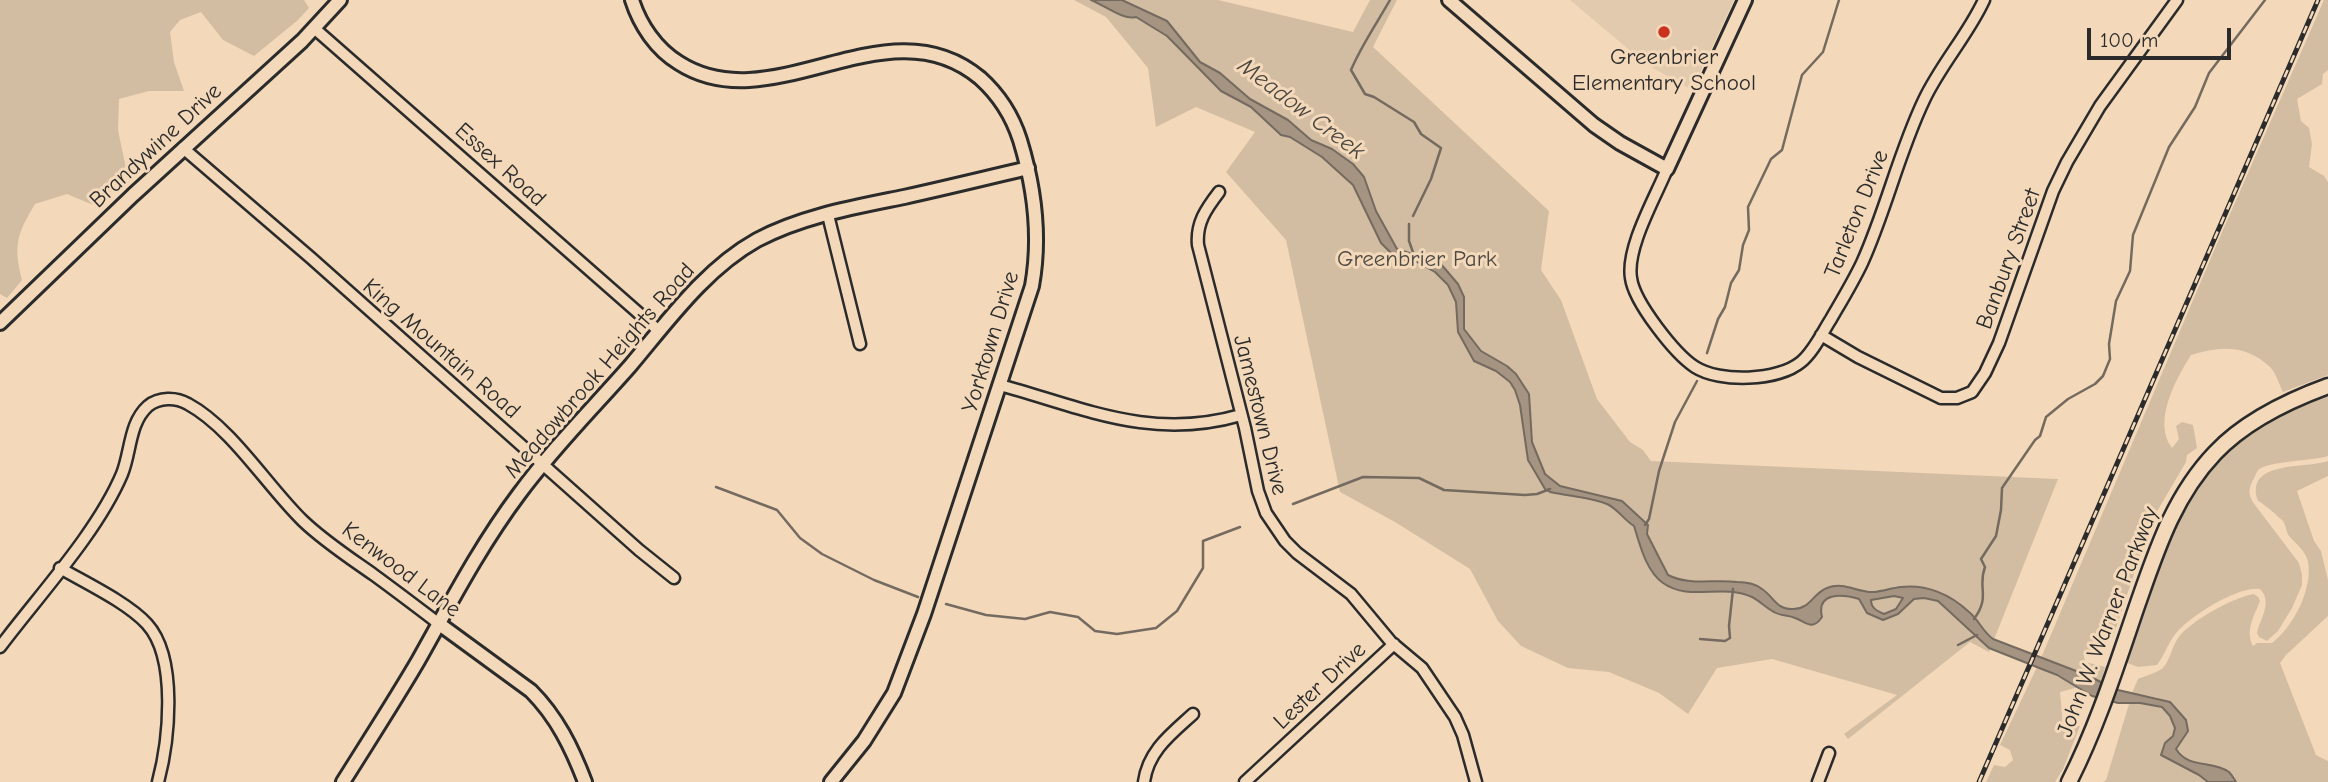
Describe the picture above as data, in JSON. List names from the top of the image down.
{
  "streets": {
    "main road": ["John W. Warner Parkway"],
    "street": [
      "Brandywine Drive",
      "Essex Road",
      "Tarleton Drive",
      "Banbury Street",
      "Yorktown Drive",
      "King Mountain Road",
      "Meadowbrook Heights Road",
      "Jamestown Drive",
      "Kenwood Lane",
      "Lester Drive"
    ]
  },
  "crossings": [
    ["Brandywine Drive", "Essex Road"],
    ["Brandywine Drive", "King Mountain Road"],
    ["Essex Road", "Meadowbrook Heights Road"],
    ["Tarleton Drive", "Banbury Street"],
    ["Yorktown Drive", "Meadowbrook Heights Road"],
    ["King Mountain Road", "Meadowbrook Heights Road"],
    ["Meadowbrook Heights Road", "Kenwood Lane"],
    ["Jamestown Drive", "Lester Drive"]
  ],
  "water": ["Meadow Creek"],
  "parks": ["Greenbrier Park"],
  "places": ["Greenbrier Elementary School"],
  "scale_bar": "100 m"
}
